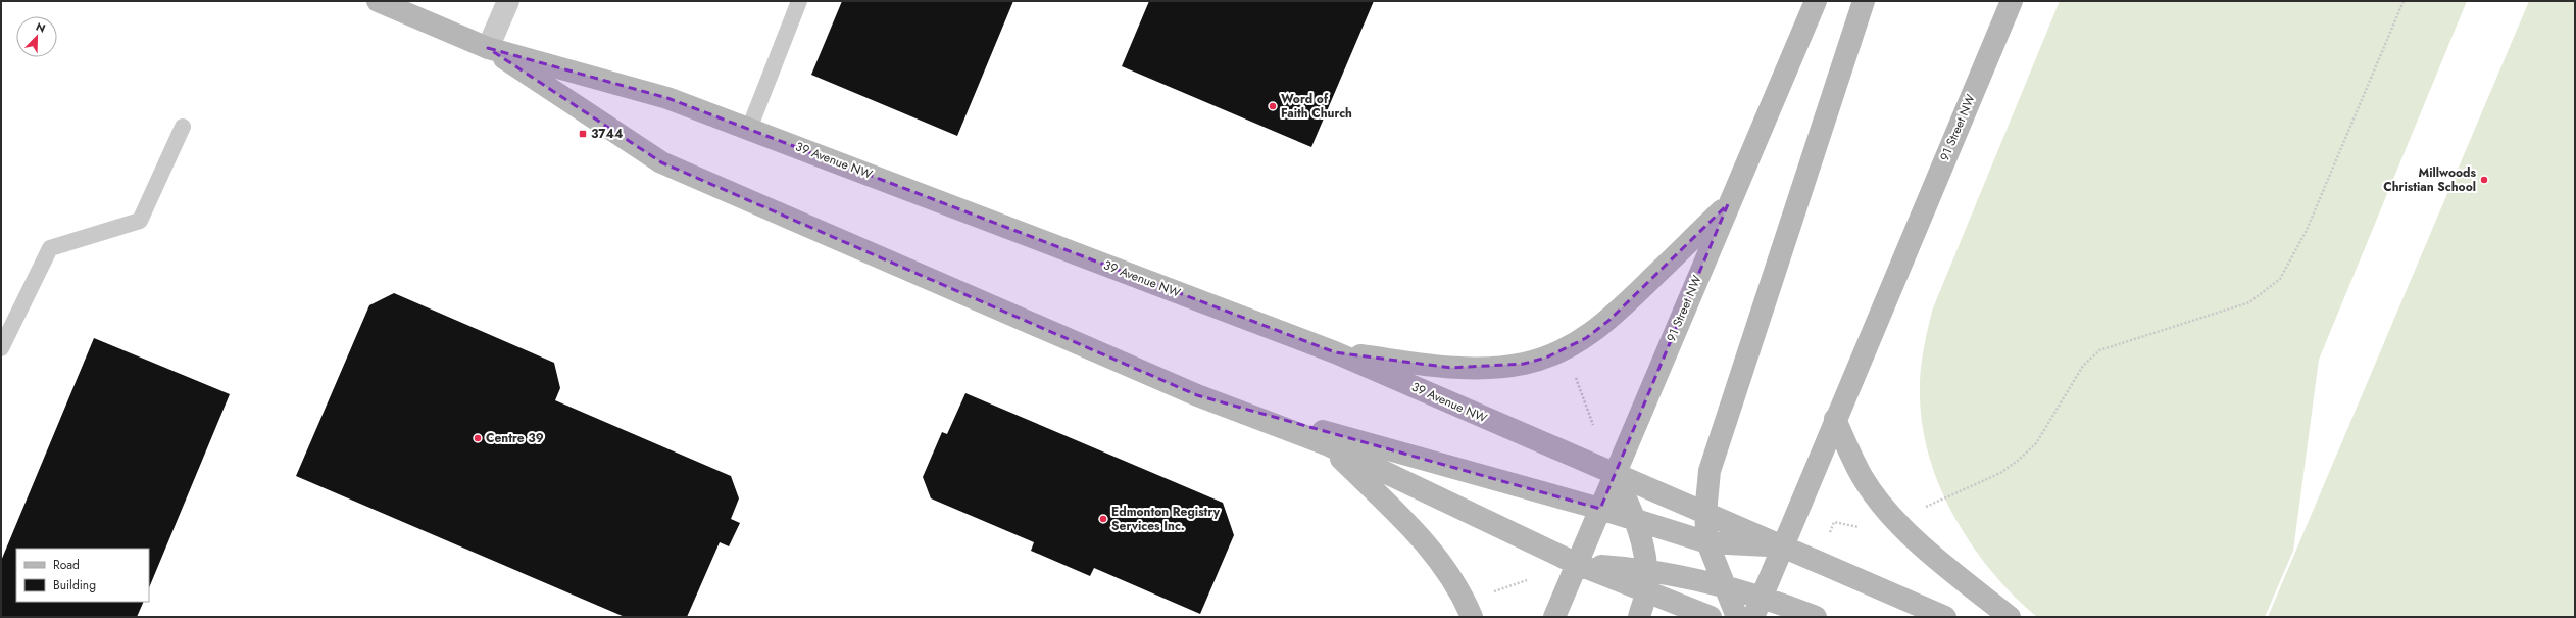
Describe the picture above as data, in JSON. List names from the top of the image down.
{
  "streets": {
    "main road": ["91 Street NW", "39 Avenue NW"]
  },
  "crossings": [
    ["91 Street NW", "39 Avenue NW"]
  ],
  "places": {
    "other": [
      "Word of Faith Church",
      "Millwoods Christian School",
      "Centre 39",
      "Edmonton Registry Services Inc."
    ],
    "transit": ["3744"]
  },
  "legend": ["Road", "Building"],
  "north": "top right"
}
